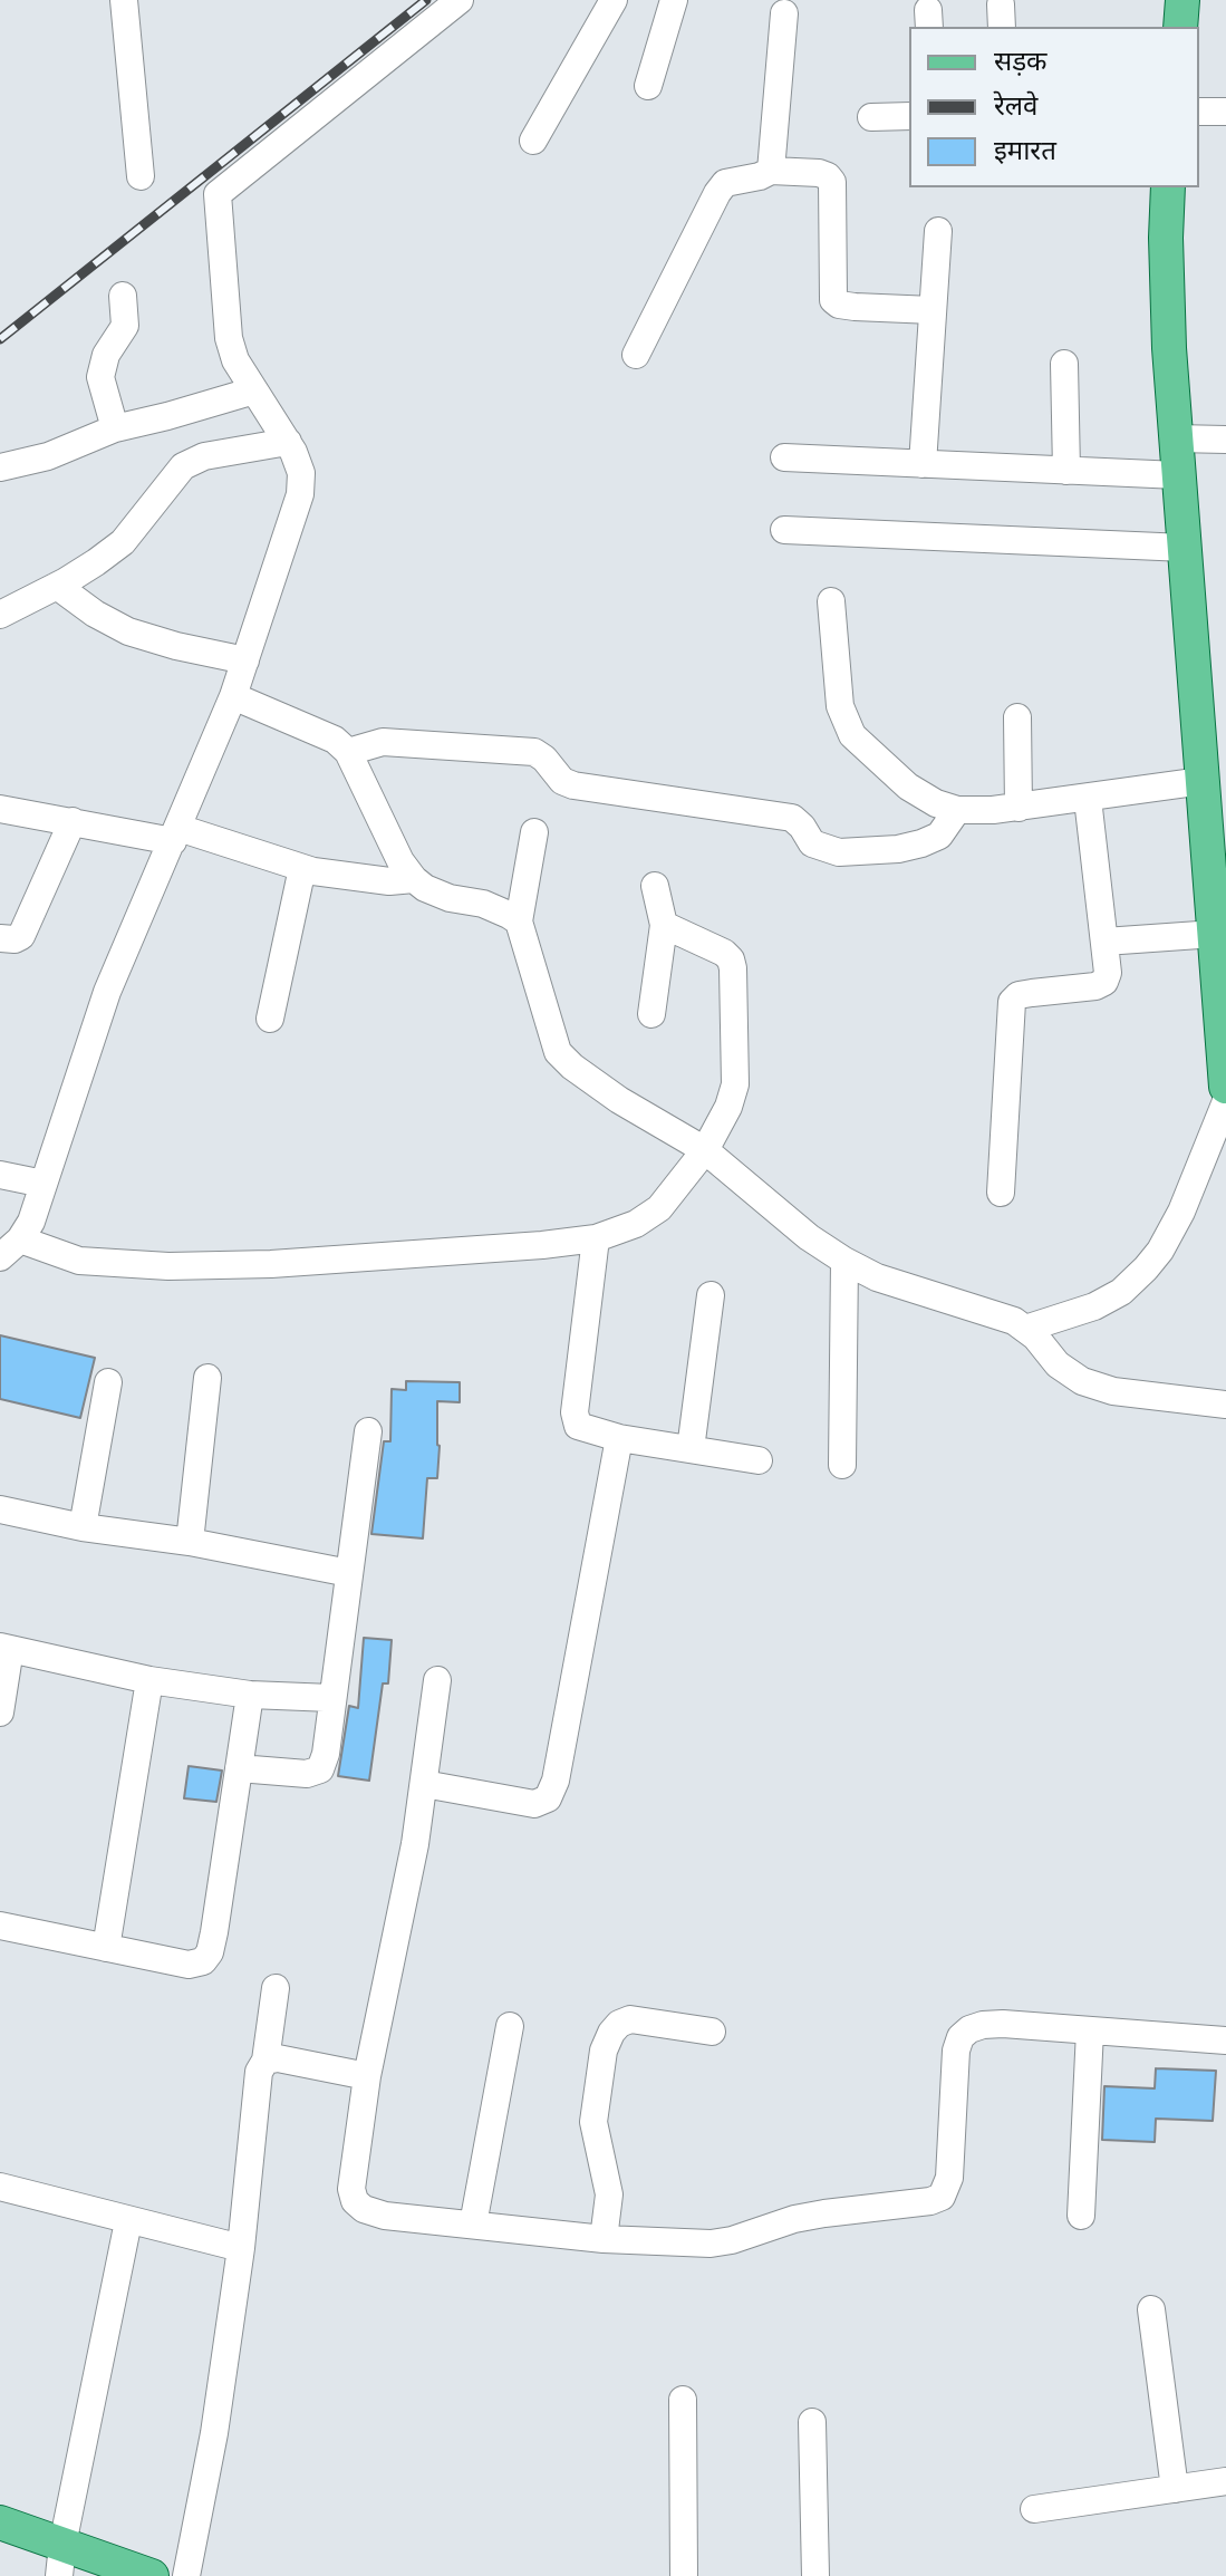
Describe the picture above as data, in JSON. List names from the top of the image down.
{
  "legend": ["सड़क", "रेलवे", "इमारत"]
}
